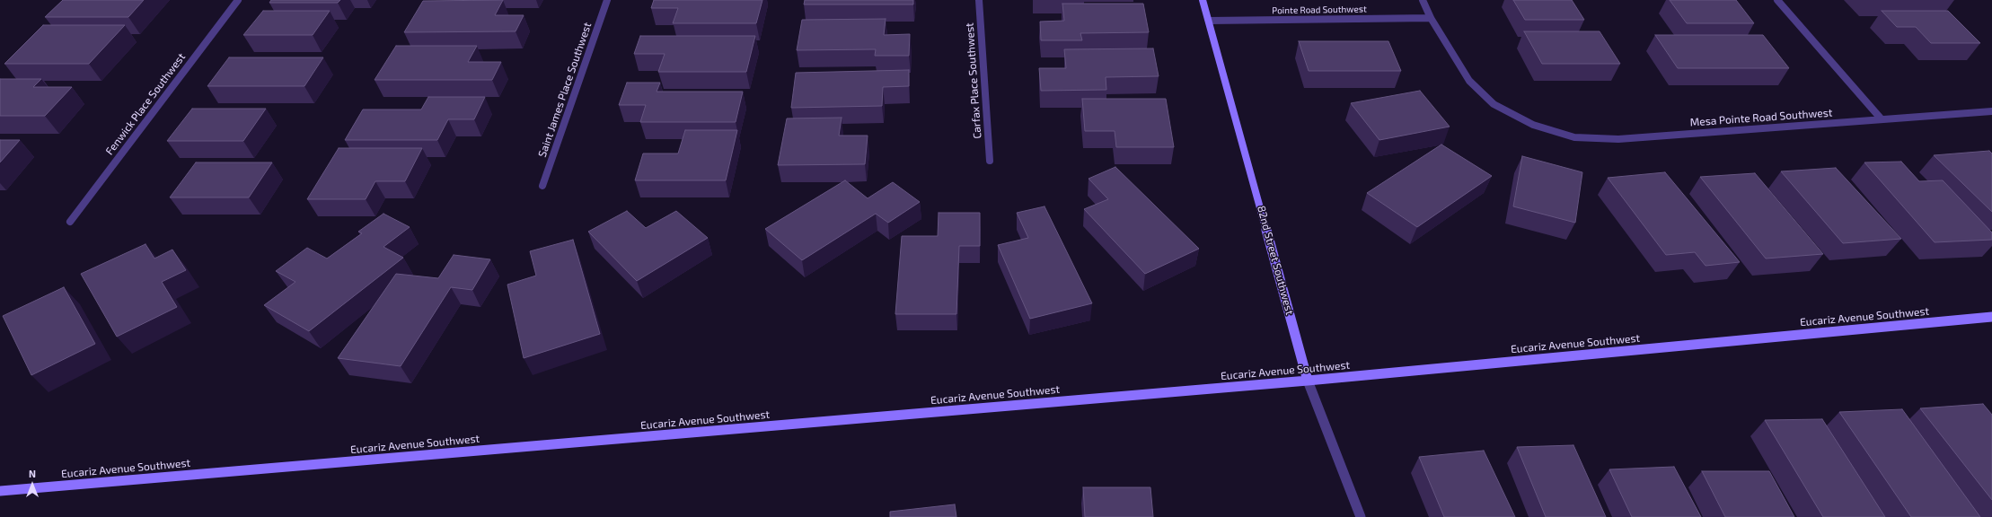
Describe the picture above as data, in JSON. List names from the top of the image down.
{
  "streets": {
    "street": [
      "Pointe Road Southwest",
      "Carfax Place Southwest",
      "Saint James Place Southwest",
      "Fenwick Place Southwest",
      "Mesa Pointe Road Southwest",
      "82nd Street Southwest",
      "Eucariz Avenue Southwest"
    ]
  },
  "crossings": [
    ["Pointe Road Southwest", "Mesa Pointe Road Southwest"],
    ["Pointe Road Southwest", "82nd Street Southwest"],
    ["82nd Street Southwest", "Eucariz Avenue Southwest"]
  ],
  "north": "top"
}
